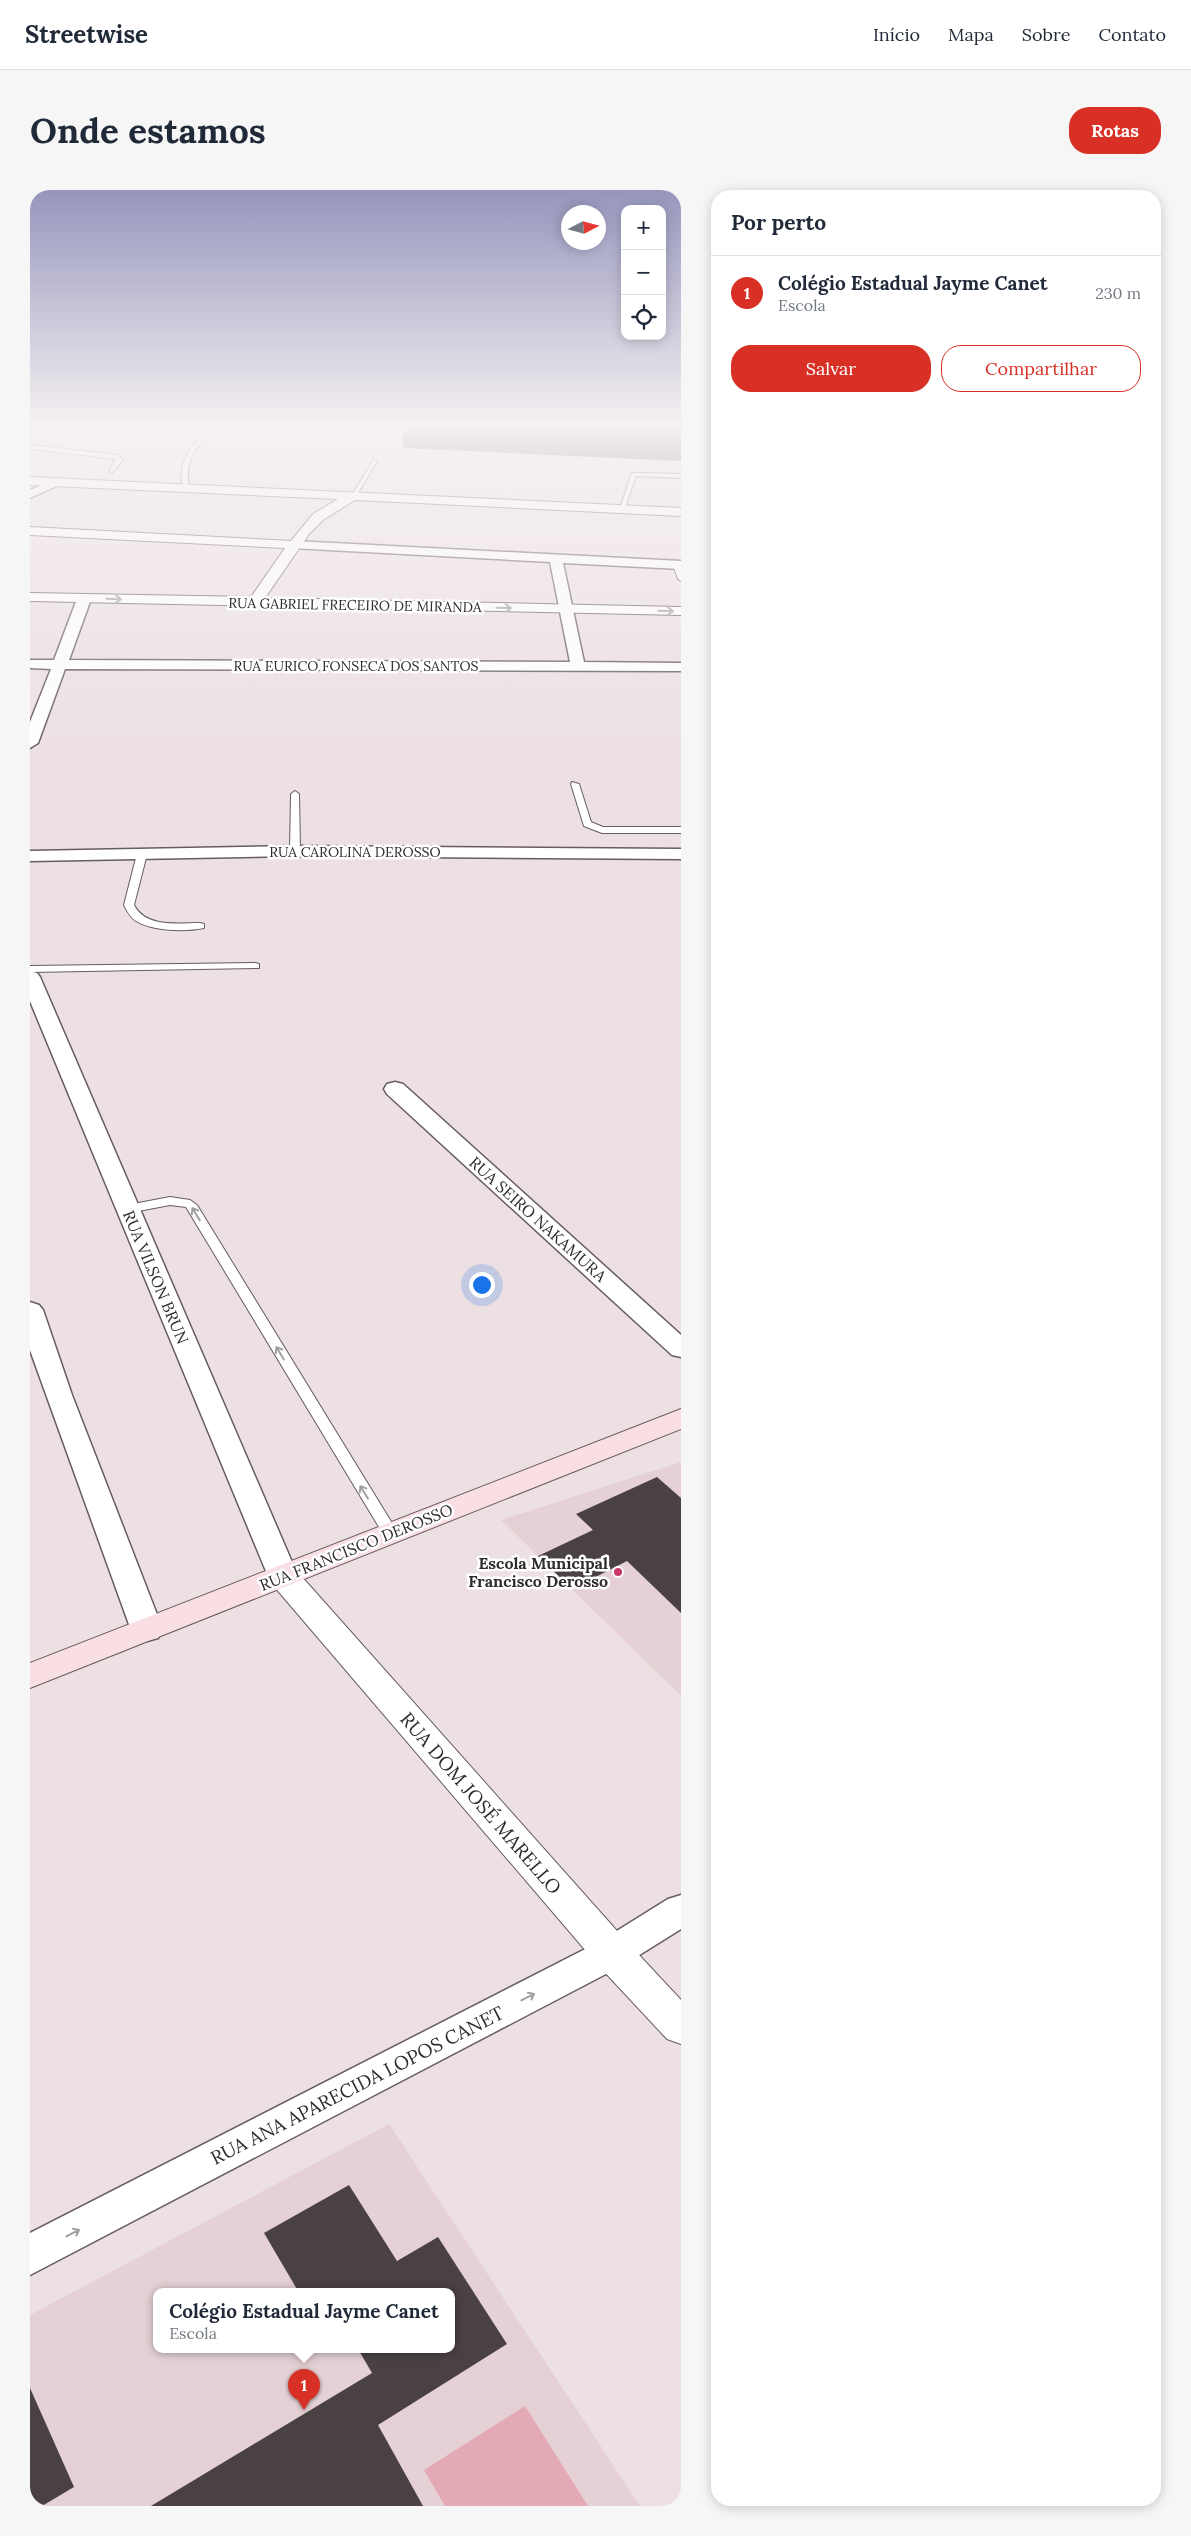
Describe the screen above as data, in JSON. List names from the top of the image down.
{
  "streets": {
    "main road": ["RUA FRANCISCO DEROSSO"],
    "street": [
      "RUA GABRIEL FRECEIRO DE MIRANDA",
      "RUA EURICO FONSECA DOS SANTOS",
      "RUA CAROLINA DEROSSO",
      "RUA SEIRO NAKAMURA",
      "RUA VILSON BRUN",
      "RUA DOM JOSÉ MARELLO",
      "RUA ANA APARECIDA LOPOS CANET"
    ]
  },
  "crossings": [
    ["RUA VILSON BRUN", "RUA FRANCISCO DEROSSO"],
    ["RUA VILSON BRUN", "RUA DOM JOSÉ MARELLO"],
    ["RUA FRANCISCO DEROSSO", "RUA DOM JOSÉ MARELLO"],
    ["RUA DOM JOSÉ MARELLO", "RUA ANA APARECIDA LOPOS CANET"]
  ],
  "one_way": ["RUA ANA APARECIDA LOPOS CANET"],
  "places": ["Escola Municipal Francisco Derosso"],
  "north": "right",
  "page": {
    "header": "Streetwise",
    "nav": [
      "Início",
      "Mapa",
      "Sobre",
      "Contato"
    ],
    "buttons": [
      "Rotas",
      ["Salvar", "Compartilhar"]
    ],
    "title": "Onde estamos",
    "heading": "Por perto",
    "map_buttons": ["+", "−"],
    "list": [
      {
        "mark": "1",
        "name": "Colégio Estadual Jayme Canet",
        "note": "Escola",
        "value": "230 m"
      }
    ],
    "popup": ["Colégio Estadual Jayme Canet", "Escola"],
    "pins": "1"
  }
}
